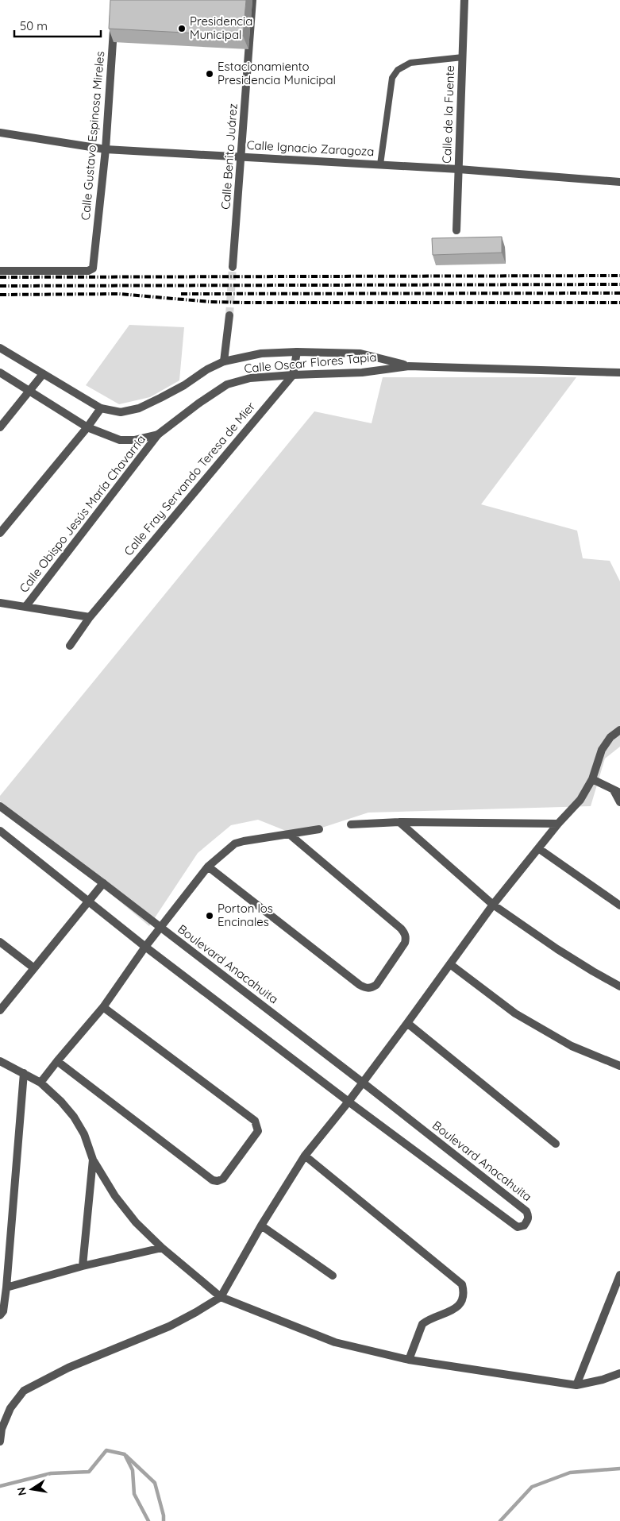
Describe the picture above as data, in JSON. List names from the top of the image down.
{
  "streets": {
    "street": [
      "Calle de la Fuente",
      "Calle Gustavo Espinosa Mireles",
      "Calle Ignacio Zaragoza",
      "Calle Benito Juárez",
      "Calle Oscar Flores Tapia",
      "Calle Fray Servando Teresa de Mier",
      "Calle Obispo Jesús María Chavarría",
      "Boulevard Anacahuita"
    ]
  },
  "crossings": [
    ["Calle de la Fuente", "Calle Ignacio Zaragoza"],
    ["Calle Gustavo Espinosa Mireles", "Calle Ignacio Zaragoza"],
    ["Calle Ignacio Zaragoza", "Calle Benito Juárez"],
    ["Calle Oscar Flores Tapia", "Calle Fray Servando Teresa de Mier"],
    ["Calle Oscar Flores Tapia", "Calle Obispo Jesús María Chavarría"]
  ],
  "places": ["Presidencia Municipal", "Estacionamiento Presidencia Municipal", "Porton los Encinales"],
  "scale_bar": "50 m",
  "north": "left"
}
